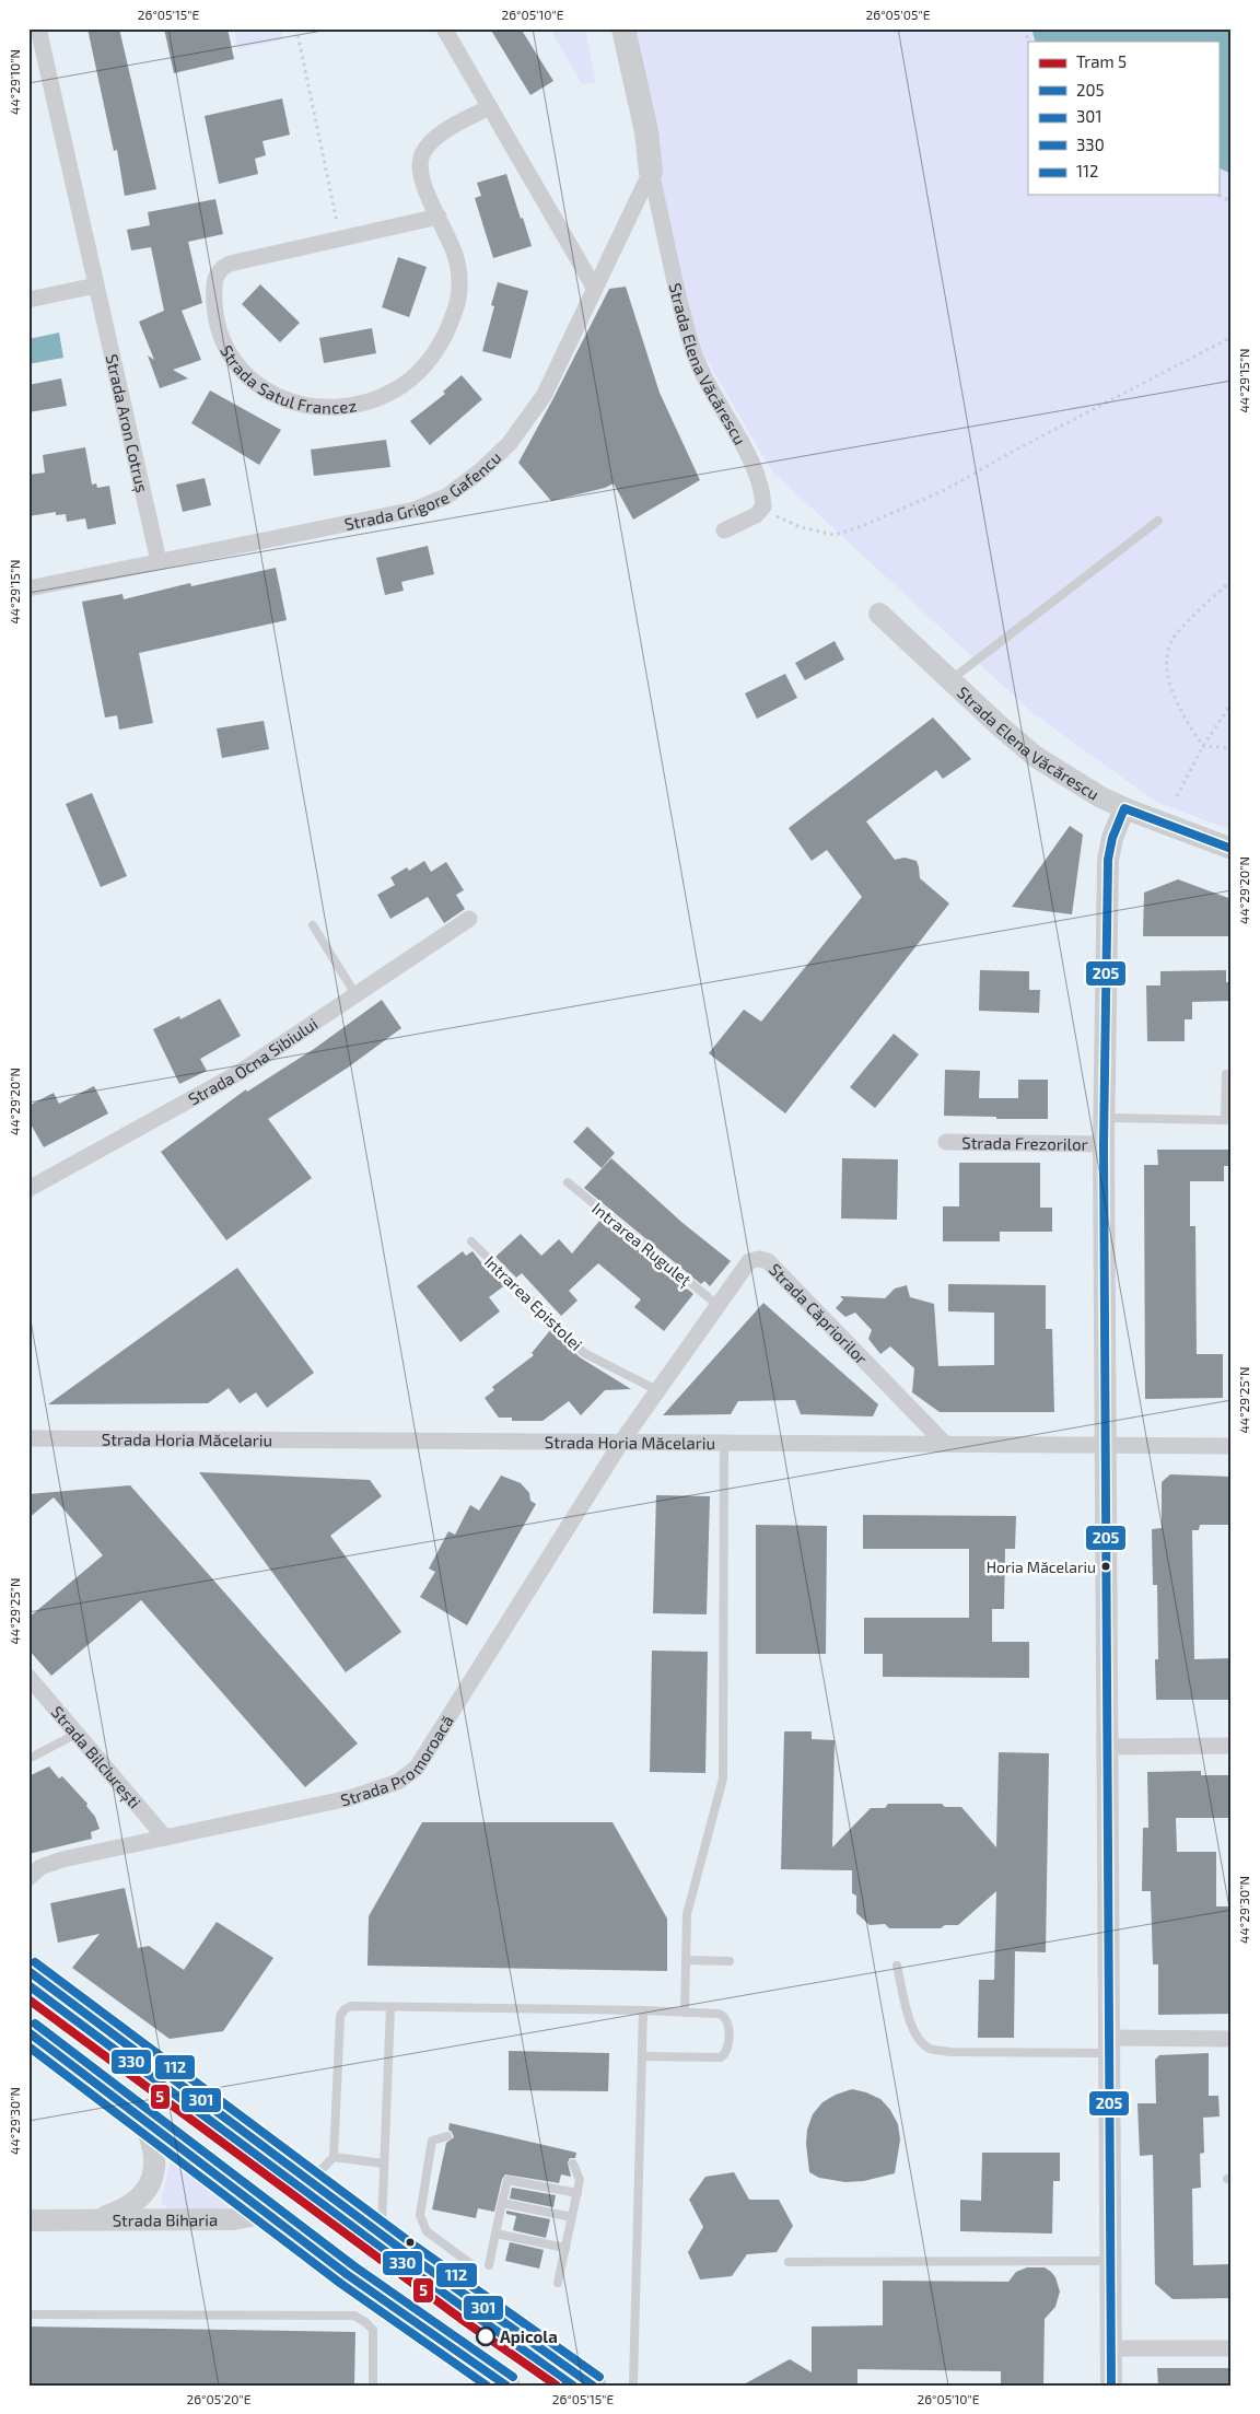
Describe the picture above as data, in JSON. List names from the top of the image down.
{
  "streets": {
    "street": [
      "Strada Elena Văcărescu",
      "Strada Satul Francez",
      "Strada Aron Cotruș",
      "Strada Grigore Gafencu",
      "Strada Ocna Sibiului",
      "Strada Frezorilor",
      "Strada Căpriorilor",
      "Strada Horia Măcelariu",
      "Strada Promoroacă",
      "Strada Bilciurești",
      "Strada Biharia"
    ],
    "lane": ["Intrarea Ruguleț", "Intrarea Epistolei"]
  },
  "crossings": [
    ["Strada Elena Văcărescu", "Strada Grigore Gafencu"],
    ["Strada Aron Cotruș", "Strada Grigore Gafencu"],
    ["Intrarea Ruguleț", "Strada Căpriorilor"],
    ["Intrarea Epistolei", "Strada Căpriorilor"],
    ["Strada Căpriorilor", "Strada Horia Măcelariu"],
    ["Strada Căpriorilor", "Strada Promoroacă"],
    ["Strada Horia Măcelariu", "Strada Promoroacă"],
    ["Strada Promoroacă", "Strada Bilciurești"]
  ],
  "places": ["Horia Măcelariu", "Apicola"],
  "lines": [
    "transit line 205",
    "transit line 112",
    "transit line 301",
    "transit line 330",
    "tram line 5"
  ],
  "legend": [
    "Tram 5",
    "205",
    "301",
    "330",
    "112"
  ],
  "coordinates": [
    "26°05'15\"E",
    "26°05'10\"E",
    "26°05'05\"E",
    "44°29'10\"N",
    "44°29'15\"N",
    "44°29'20\"N",
    "44°29'25\"N",
    "44°29'30\"N",
    "26°05'20\"E"
  ]
}
